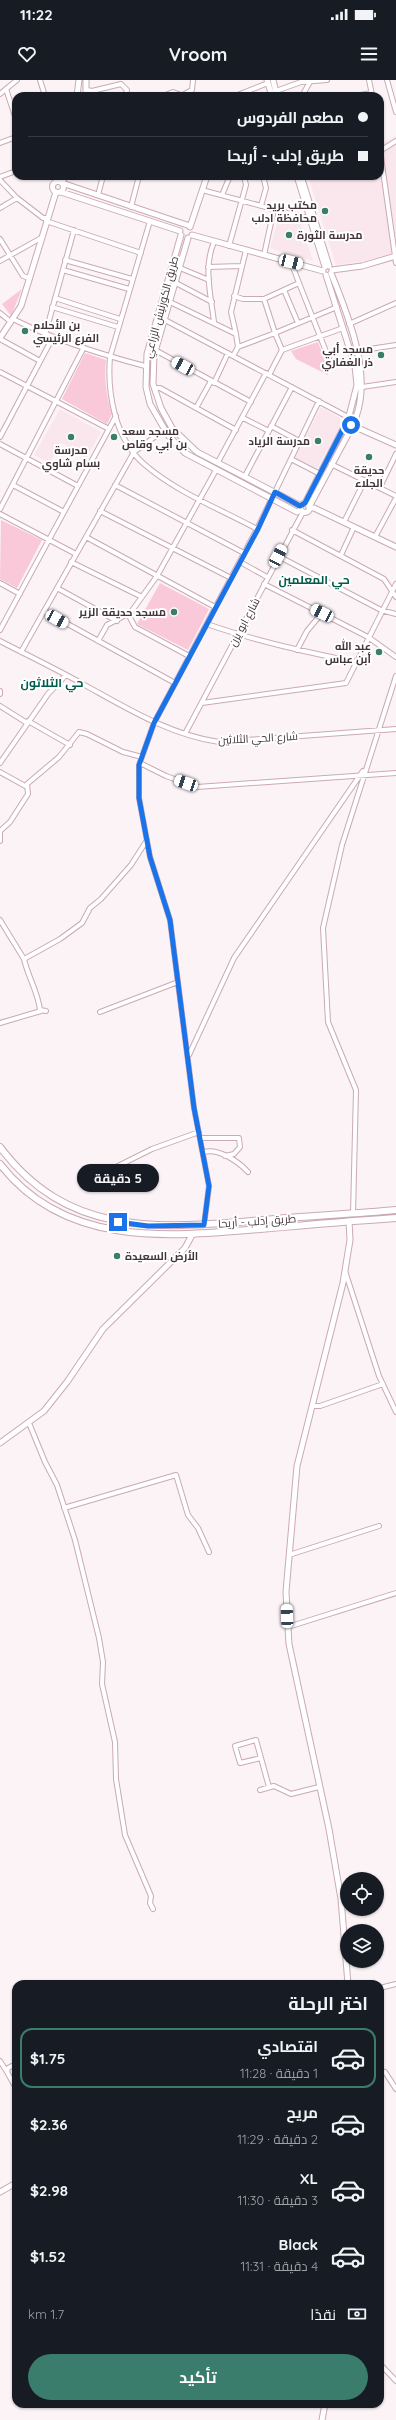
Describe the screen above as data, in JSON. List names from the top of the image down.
{
  "streets": {
    "main road": ["طريق إدلب - أريحا"],
    "street": ["طريق الكورنيش الزراعي", "شارع ابو يزن", "شارع الحي الثلاثين"]
  },
  "crossings": [
    ["طريق الكورنيش الزراعي", "شارع ابو يزن"],
    ["شارع ابو يزن", "شارع الحي الثلاثين"]
  ],
  "districts": ["حي المعلمين", "حي الثلاثون"],
  "places": [
    "مكتب بريد محافظة ادلب",
    "مدرسة الثورة",
    "بن الأحلام الفرع الرئيسي",
    "مسجد أبي ذر الغفاري",
    "مدرسة بسام شاوي",
    "مسجد سعد بن أبي وقاص",
    "مدرسة الرياد",
    "حديقة الجلاء",
    "مسجد حديقة الزير",
    "عبد الله أبن عباس",
    "الأرض السعيدة"
  ],
  "page": {
    "status": "11:22",
    "header": "Vroom",
    "banner": ["مطعم الفردوس", "طريق إدلب - أريحا"],
    "bubble": "5 دقيقة",
    "heading": "اختر الرحلة",
    "list": [
      {
        "name": "اقتصادي",
        "note": "1 دقيقة · 11:28",
        "value": "$1.75"
      },
      {
        "name": "مريح",
        "note": "2 دقيقة · 11:29",
        "value": "$2.36"
      },
      {
        "name": "XL",
        "note": "3 دقيقة · 11:30",
        "value": "$2.98"
      },
      {
        "name": "Black",
        "note": "4 دقيقة · 11:31",
        "value": "$1.52"
      }
    ],
    "pay": ["نقدًا", "1.7 km"],
    "buttons": "تأكيد"
  }
}
